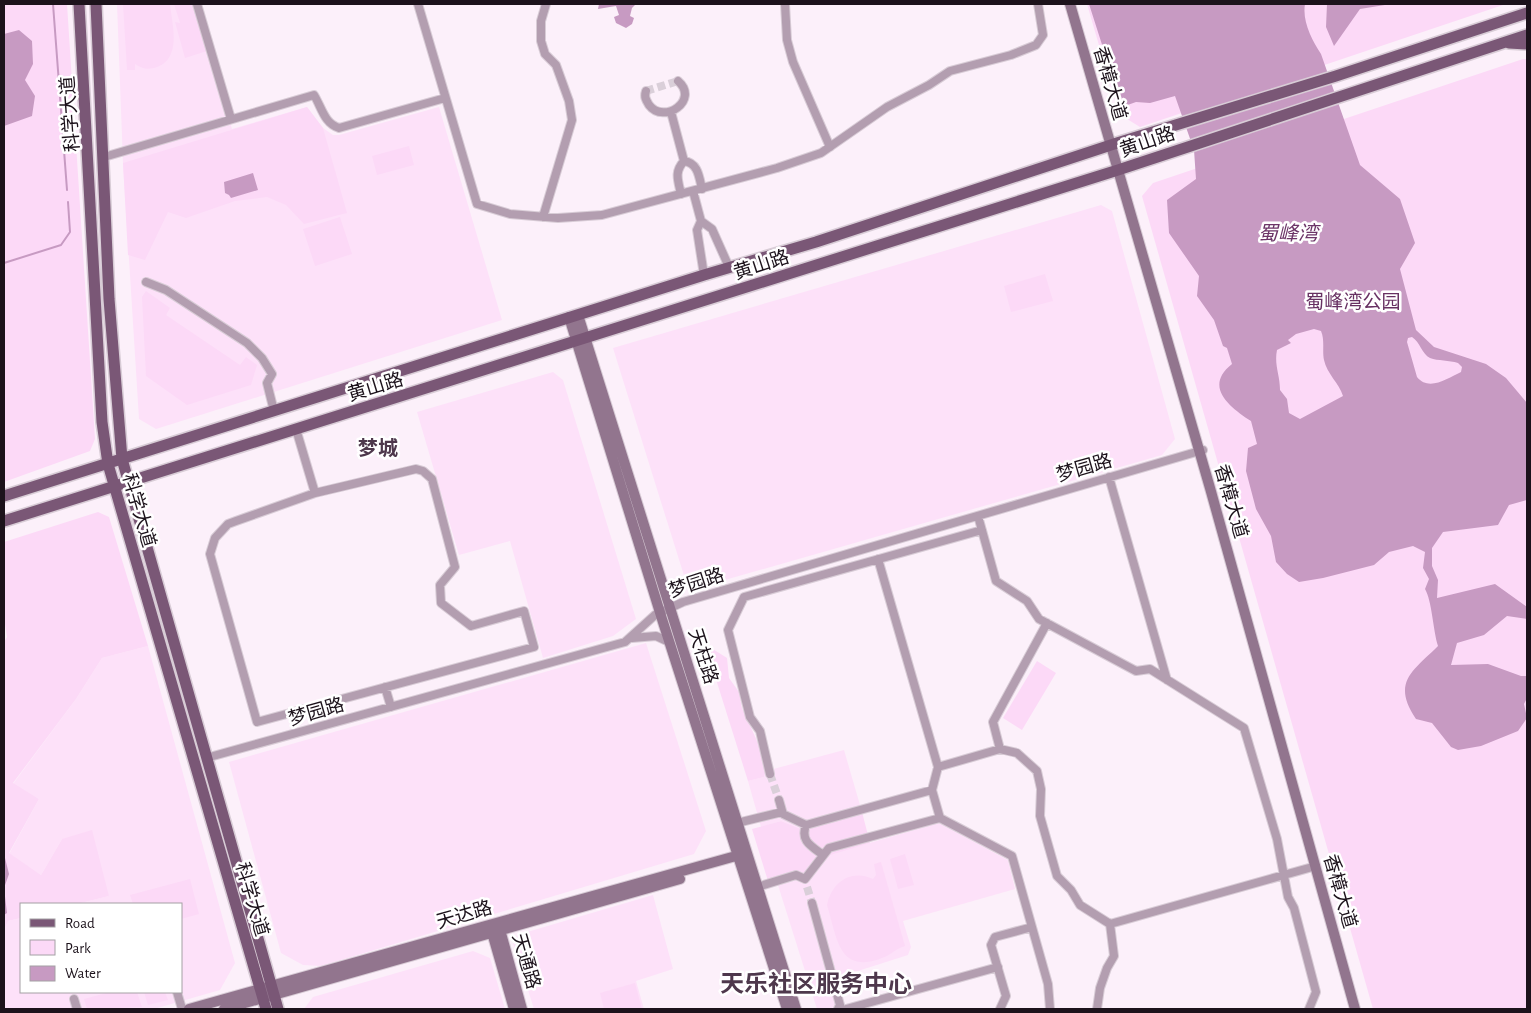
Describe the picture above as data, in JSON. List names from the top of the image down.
{
  "streets": {
    "main road": ["科学大道", "黄山路"],
    "street": [
      "香樟大道",
      "梦园路",
      "天柱路",
      "天达路",
      "天通路"
    ]
  },
  "crossings": [
    ["香樟大道", "黄山路"],
    ["香樟大道", "梦园路"],
    ["科学大道", "黄山路"],
    ["科学大道", "梦园路"],
    ["科学大道", "天达路"],
    ["黄山路", "天柱路"],
    ["梦园路", "天柱路"],
    ["天柱路", "天达路"],
    ["天达路", "天通路"]
  ],
  "districts": ["梦城", "天乐社区服务中心"],
  "water": ["蜀峰湾"],
  "parks": ["蜀峰湾公园"],
  "legend": ["Road", "Park", "Water"]
}
